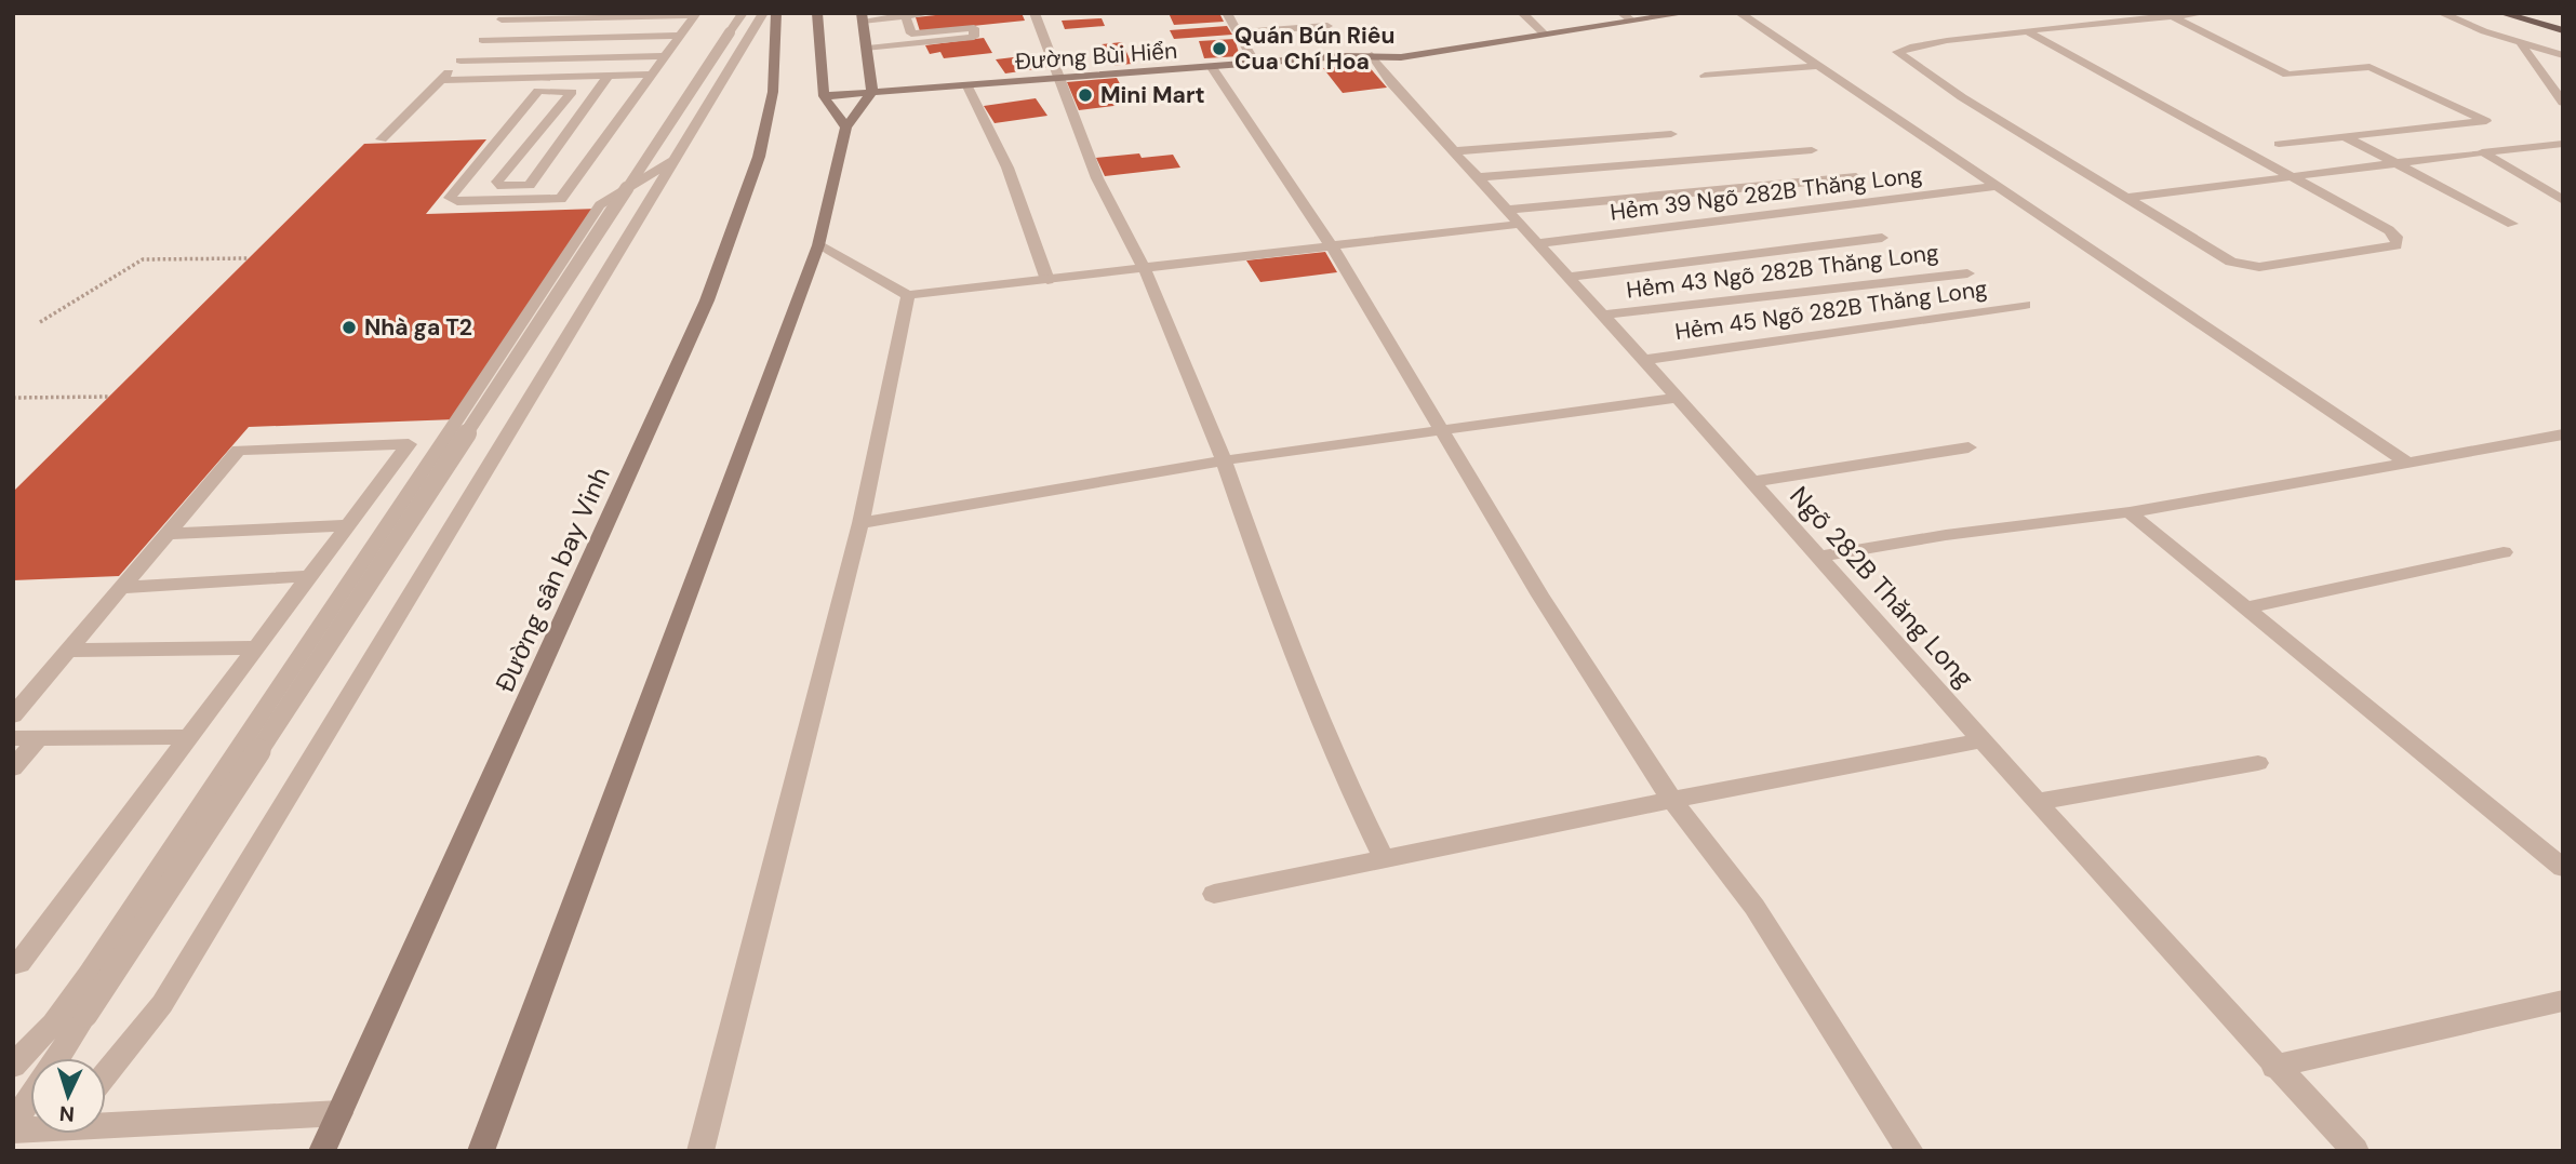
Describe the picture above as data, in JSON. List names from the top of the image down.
{
  "streets": {
    "main road": ["Đường Bùi Hiển", "Đường sân bay Vinh"],
    "street": [
      "Hẻm 39 Ngõ 282B Thăng Long",
      "Hẻm 43 Ngõ 282B Thăng Long",
      "Hẻm 45 Ngõ 282B Thăng Long",
      "Ngõ 282B Thăng Long"
    ]
  },
  "crossings": [
    ["Đường Bùi Hiển", "Ngõ 282B Thăng Long"],
    ["Hẻm 39 Ngõ 282B Thăng Long", "Ngõ 282B Thăng Long"],
    ["Hẻm 43 Ngõ 282B Thăng Long", "Ngõ 282B Thăng Long"],
    ["Hẻm 45 Ngõ 282B Thăng Long", "Ngõ 282B Thăng Long"]
  ],
  "places": ["Quán Bún Riêu Cua Chí Hoa", "Mini Mart", "Nhà ga T2"],
  "north": "bottom"
}
